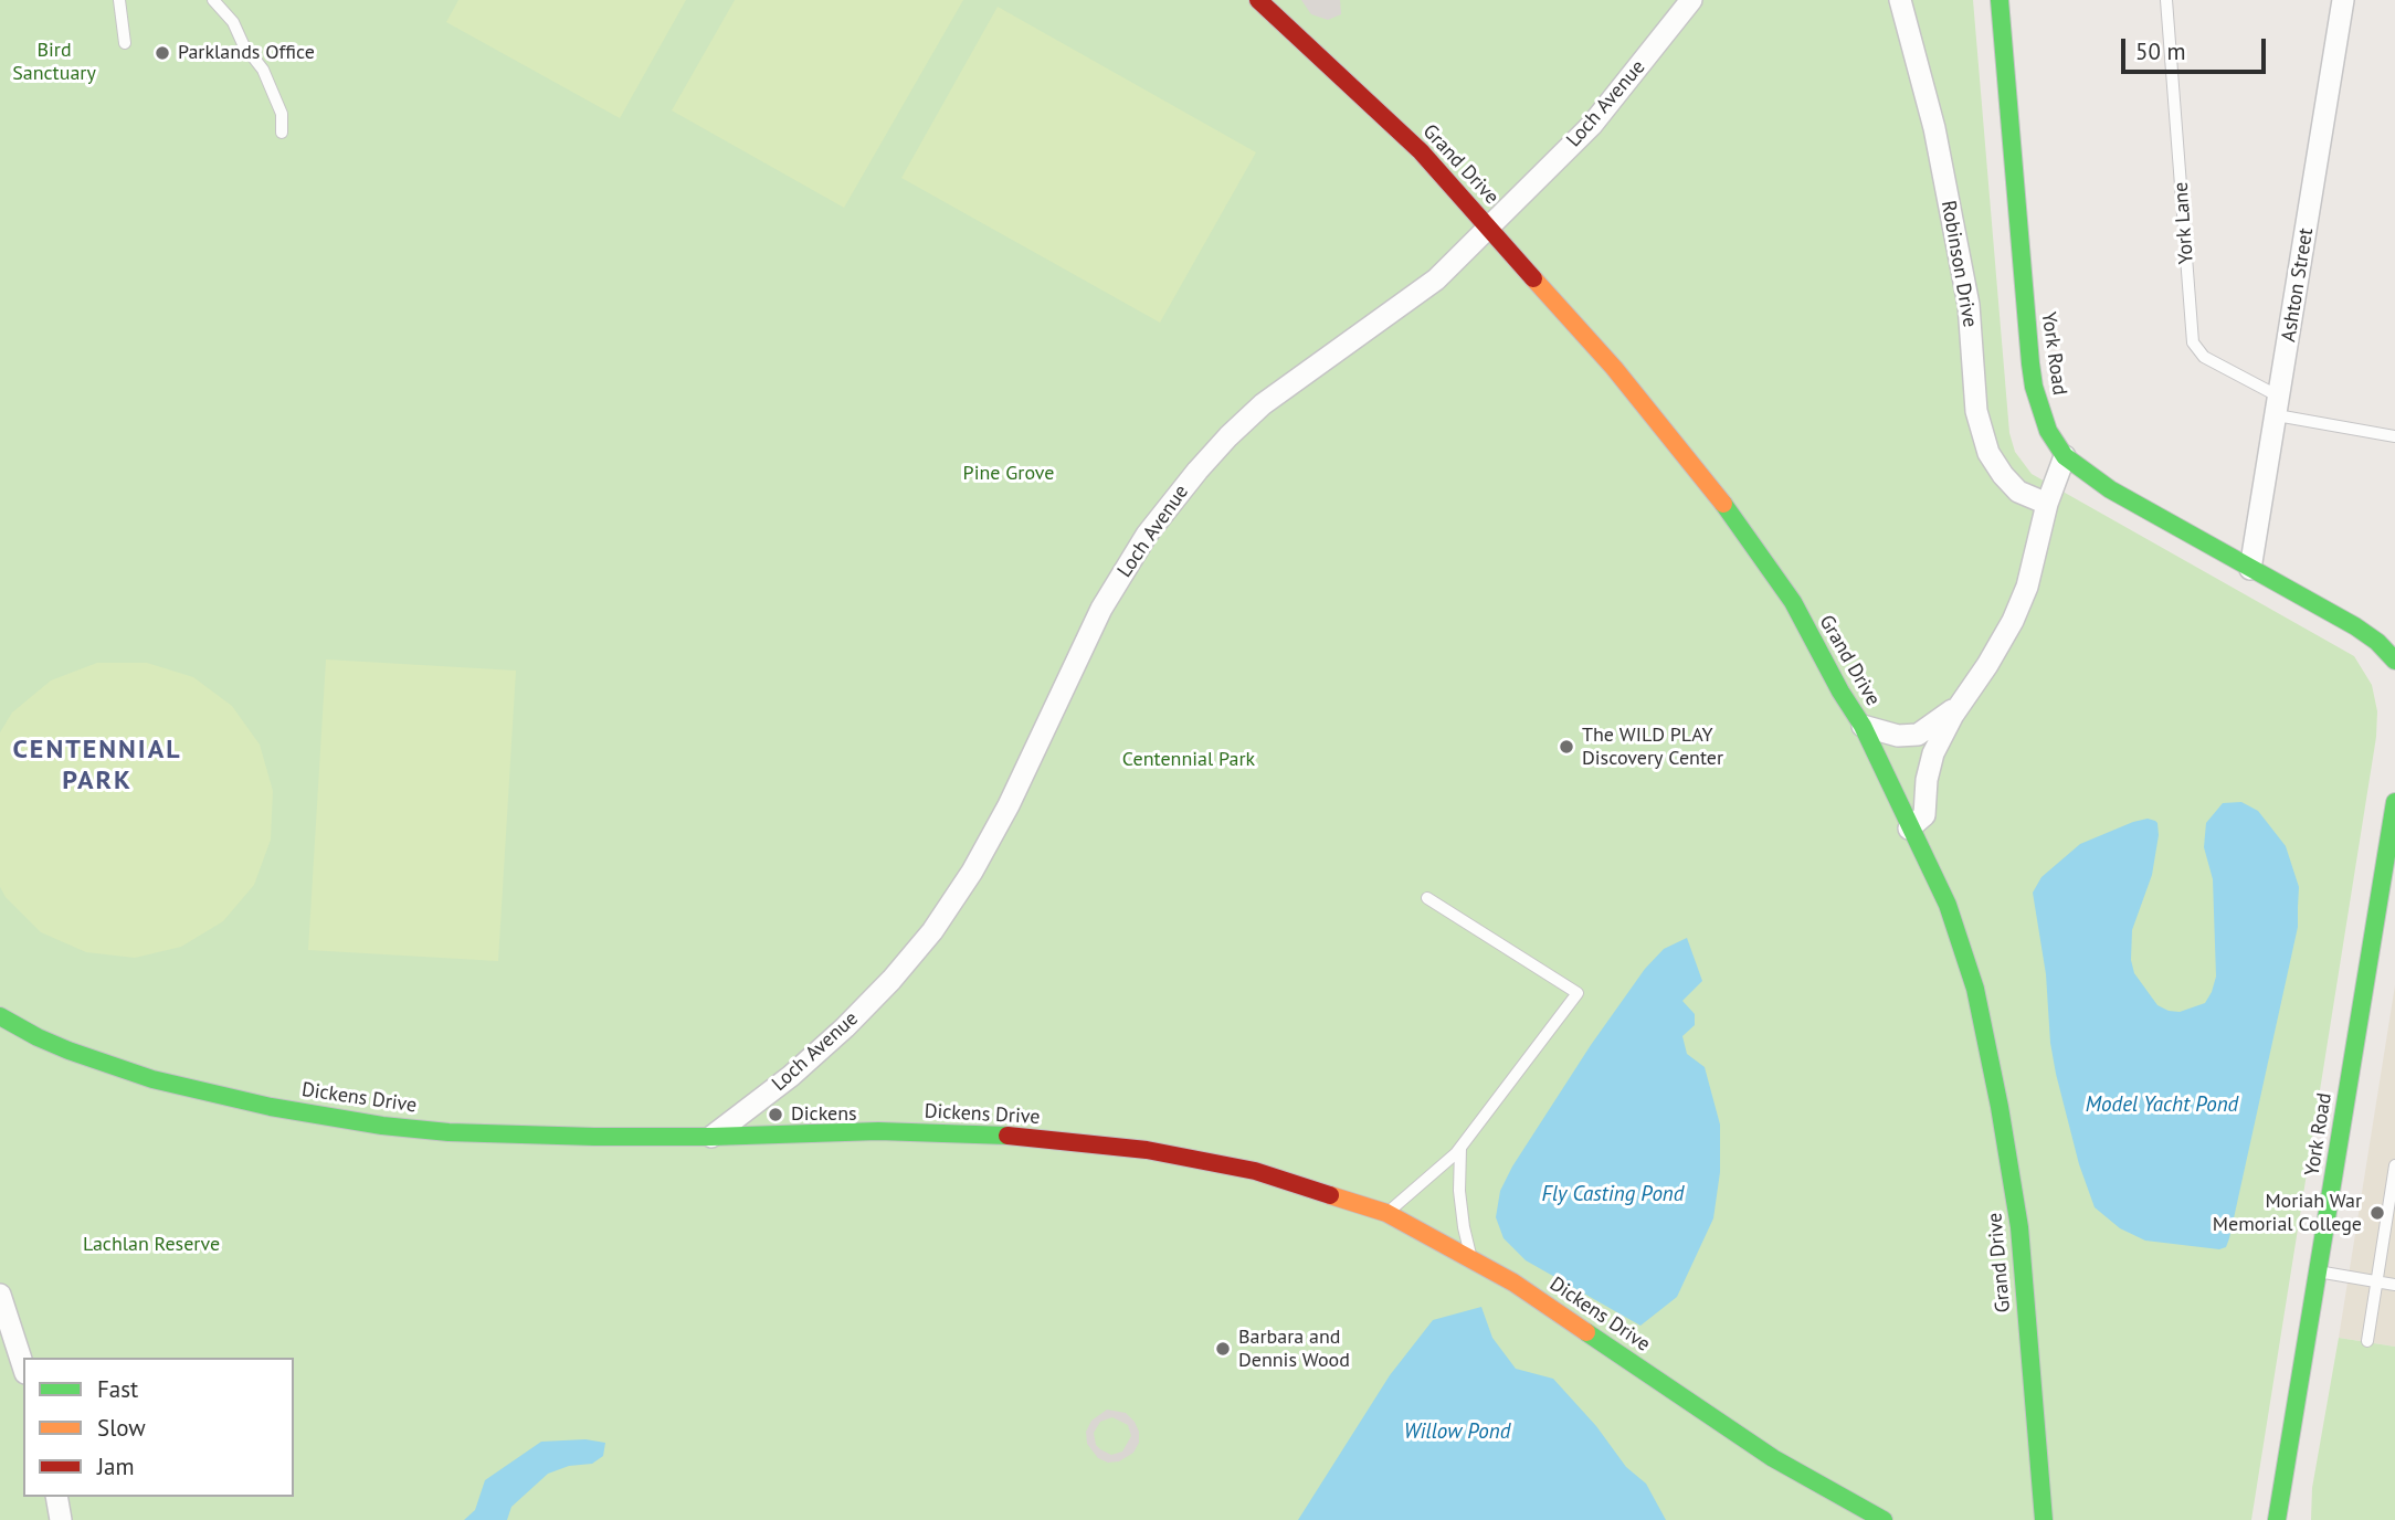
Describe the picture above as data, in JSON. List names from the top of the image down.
{
  "streets": {
    "street": [
      "Loch Avenue",
      "Grand Drive",
      "Robinson Drive",
      "Ashton Street",
      "York Road",
      "Dickens Drive"
    ],
    "lane": ["York Lane"]
  },
  "crossings": [
    ["Loch Avenue", "Grand Drive"],
    ["Loch Avenue", "Dickens Drive"],
    ["York Lane", "Ashton Street"],
    ["Ashton Street", "York Road"]
  ],
  "districts": ["CENTENNIAL PARK"],
  "water": ["Model Yacht Pond", "Fly Casting Pond", "Willow Pond"],
  "parks": [
    "Bird Sanctuary",
    "Pine Grove",
    "Centennial Park",
    "Lachlan Reserve"
  ],
  "places": [
    "Parklands Office",
    "The WILD PLAY Discovery Center",
    "Dickens",
    "Moriah War Memorial College",
    "Barbara and Dennis Wood"
  ],
  "legend": ["Fast", "Slow", "Jam"],
  "scale_bar": "50 m"
}
